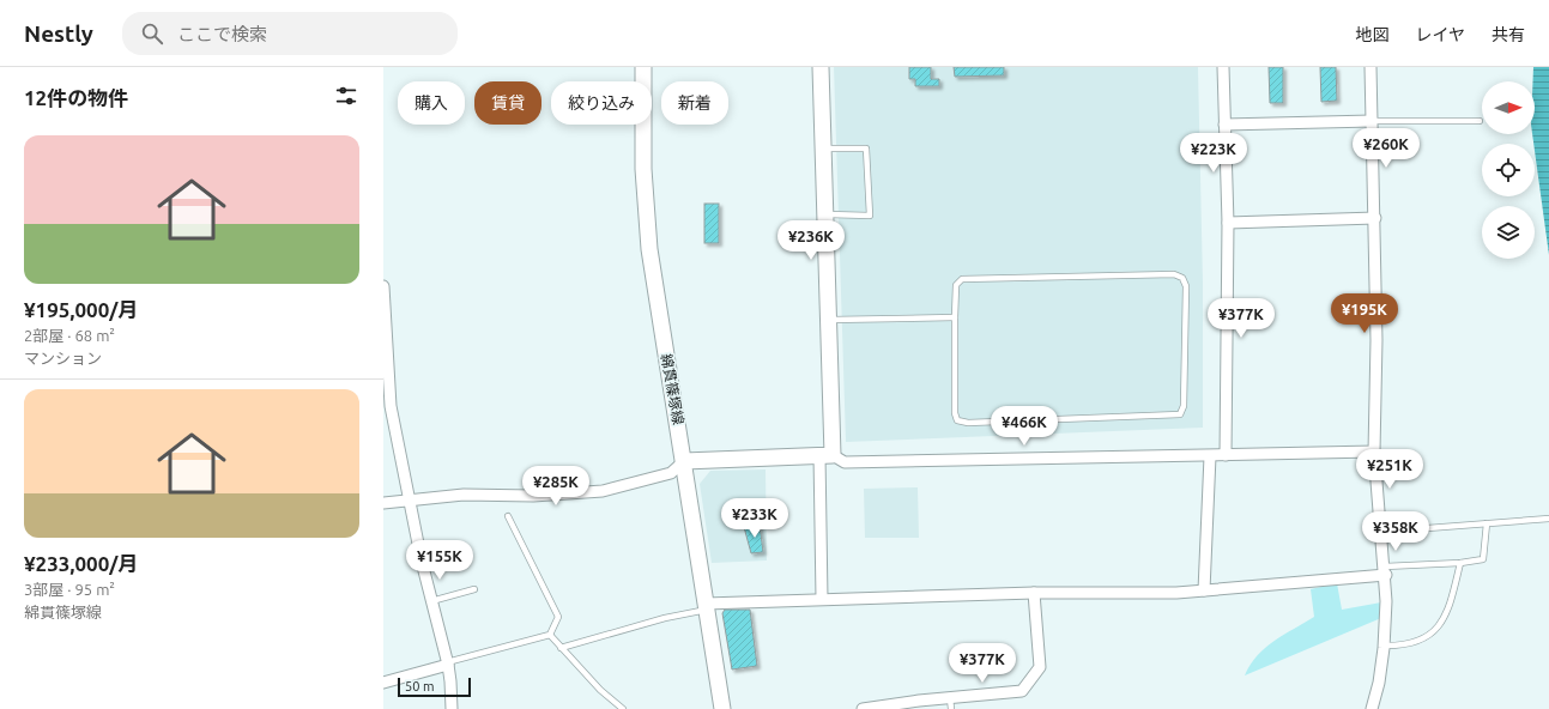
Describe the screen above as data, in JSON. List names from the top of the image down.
{
  "streets": {
    "main road": ["綿貫篠塚線"]
  },
  "scale_bar": "50 m",
  "north": "right",
  "page": {
    "header": "Nestly",
    "search": "ここで検索",
    "nav": ["地図", "レイヤ", "共有"],
    "heading": "12件の物件",
    "chip": [
      "購入",
      "賃貸",
      "絞り込み",
      "新着"
    ],
    "list": [
      {
        "name": "¥195,000/月",
        "note": "2部屋 · 68 m² · マンション"
      },
      {
        "name": "¥233,000/月",
        "note": "3部屋 · 95 m² · 綿貫篠塚線"
      }
    ],
    "price": [
      "¥260K",
      "¥223K",
      "¥236K",
      "¥195K",
      "¥377K",
      "¥466K",
      "¥251K",
      "¥285K",
      "¥233K",
      "¥358K",
      "¥155K",
      "¥377K"
    ],
    "scale": "50 m"
  }
}
